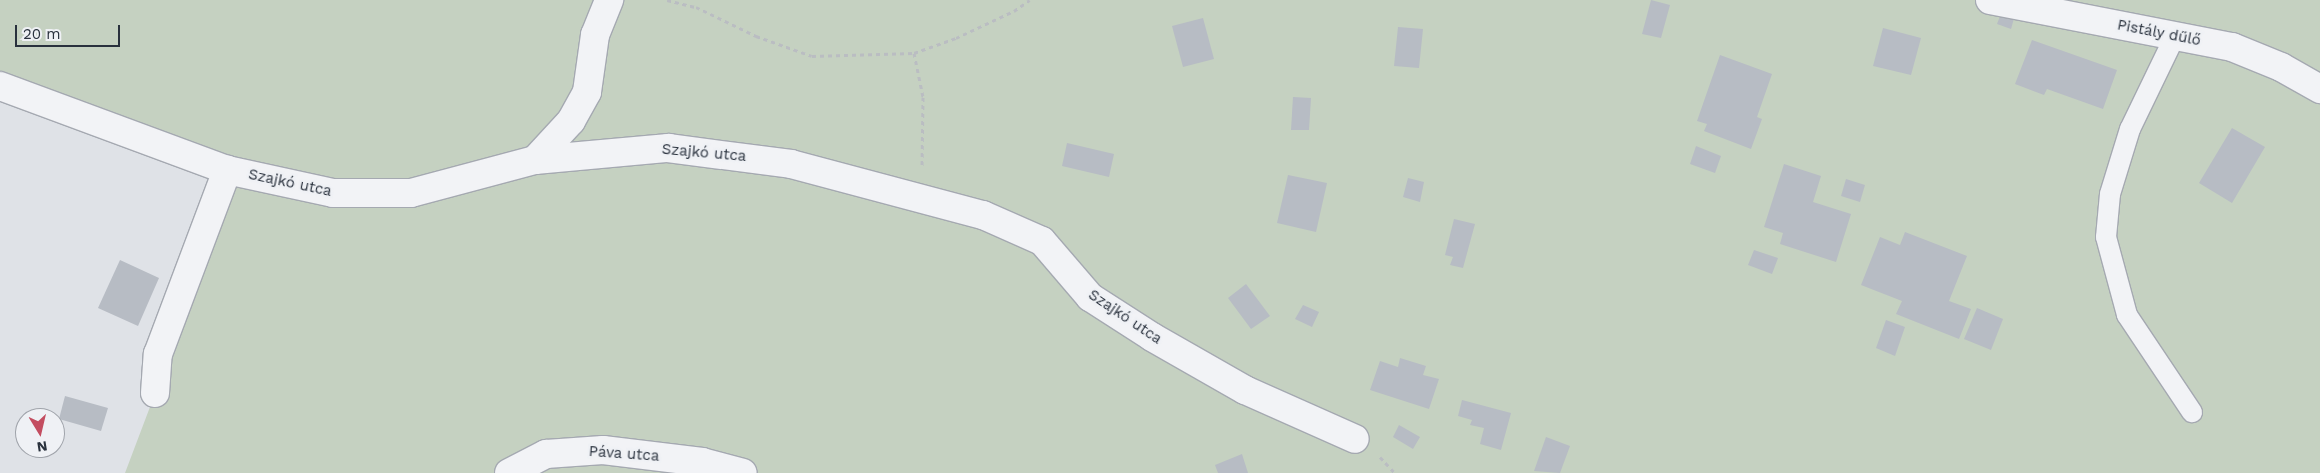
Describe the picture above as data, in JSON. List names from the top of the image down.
{
  "streets": {
    "street": ["Pistály dűlő", "Szajkó utca", "Páva utca"]
  },
  "scale_bar": "20 m",
  "north": "bottom"
}
